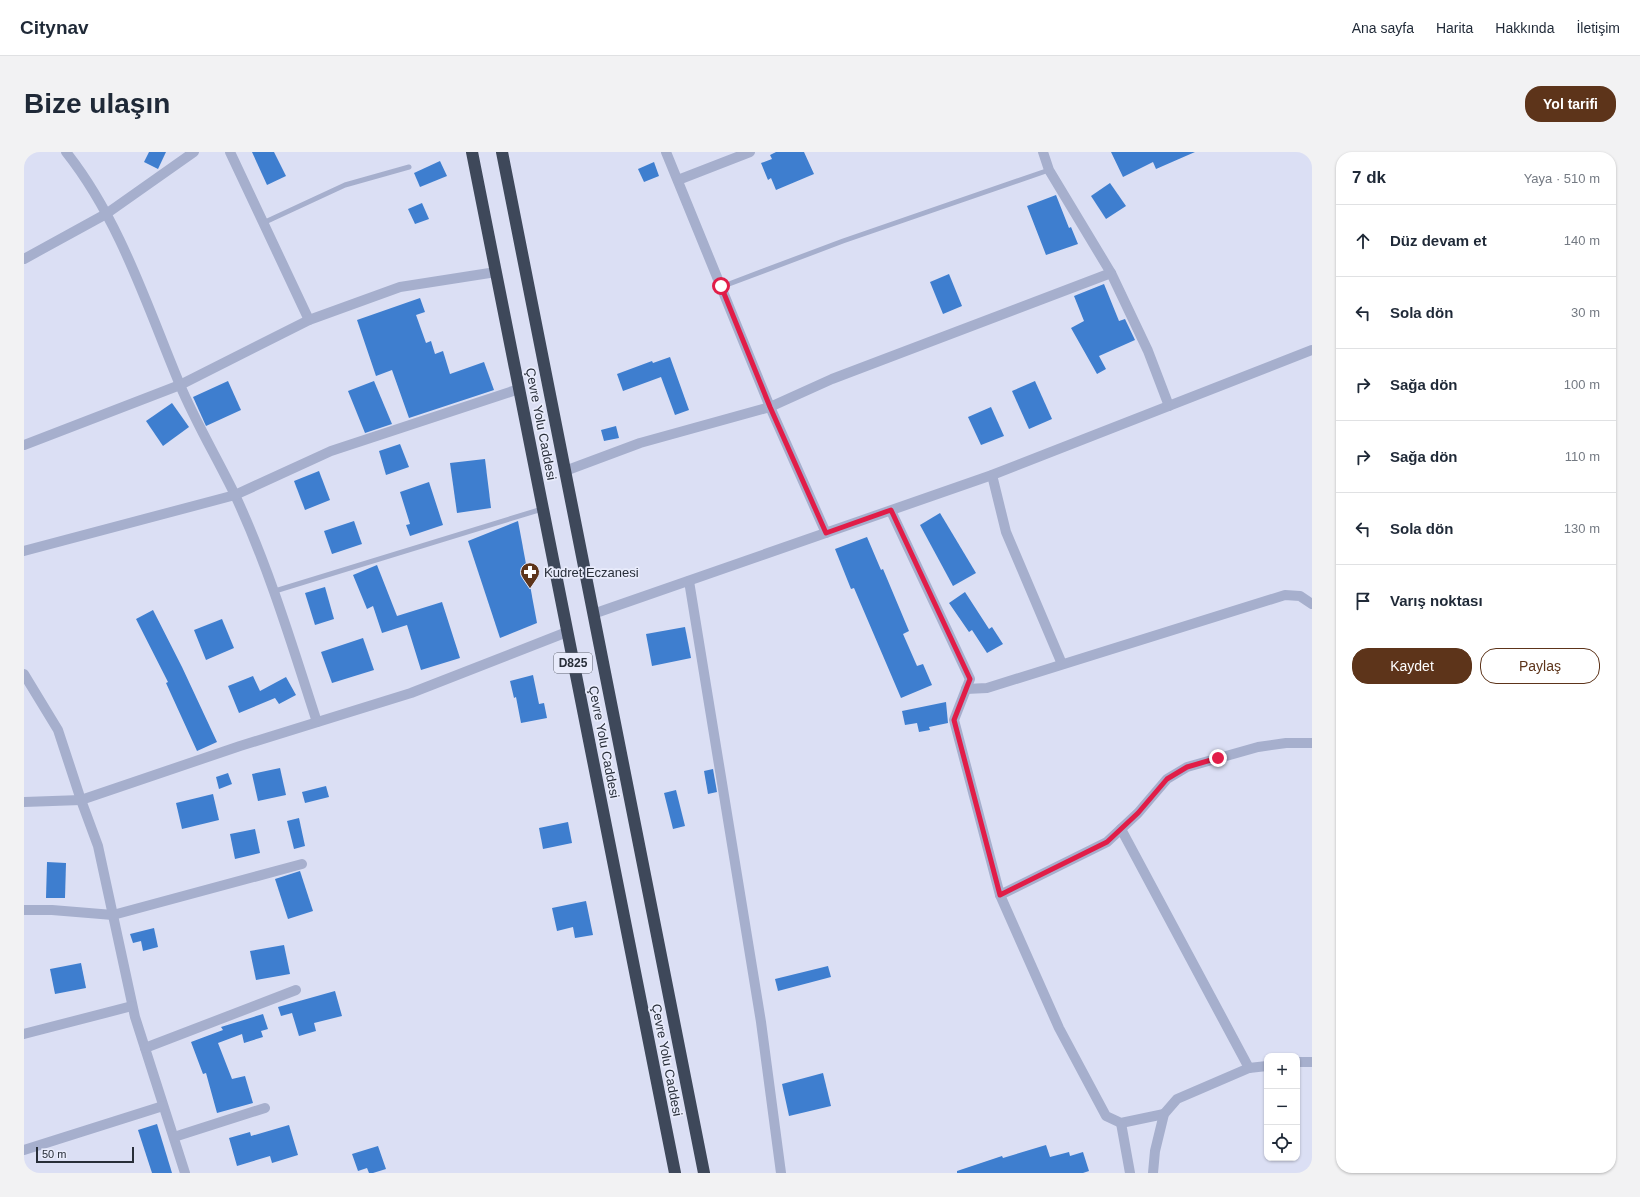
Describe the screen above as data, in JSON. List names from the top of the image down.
{
  "streets": {
    "highway": ["Çevre Yolu Caddesi", "D825"]
  },
  "places": {
    "pharmacy": ["Kudret Eczanesi"]
  },
  "scale_bar": "50 m",
  "page": {
    "header": "Citynav",
    "nav": [
      "Ana sayfa",
      "Harita",
      "Hakkında",
      "İletişim"
    ],
    "buttons": [
      "Yol tarifi",
      ["Kaydet", "Paylaş"]
    ],
    "title": "Bize ulaşın",
    "heading": ["7 dk", "Yaya · 510 m"],
    "list": [
      ["Düz devam et", "140 m"],
      ["Sola dön", "30 m"],
      ["Sağa dön", "100 m"],
      ["Sağa dön", "110 m"],
      ["Sola dön", "130 m"],
      "Varış noktası"
    ],
    "map_buttons": ["+", "−"],
    "scale": "50 m"
  }
}
